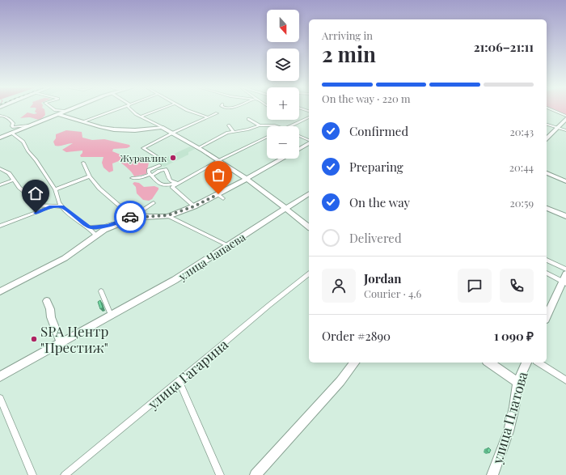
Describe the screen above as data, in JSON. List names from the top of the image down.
{
  "streets": {
    "street": ["улица Чапаева", "улица Гагарина", "улица Платова"]
  },
  "places": ["Журавлик", "SPA Центр \"Престиж\""],
  "north": "bottom",
  "page": {
    "map_buttons": ["+", "−"],
    "heading": ["2 min", "Arriving in", "21:06–21:11"],
    "panel": [
      "Jordan",
      "Courier · 4.6",
      "Order #2890",
      "1 090 ₽"
    ],
    "bar": "On the way · 220 m",
    "list": [
      ["Confirmed", "20:43"],
      ["Preparing", "20:44"],
      ["On the way", "20:59"],
      "Delivered"
    ]
  }
}
